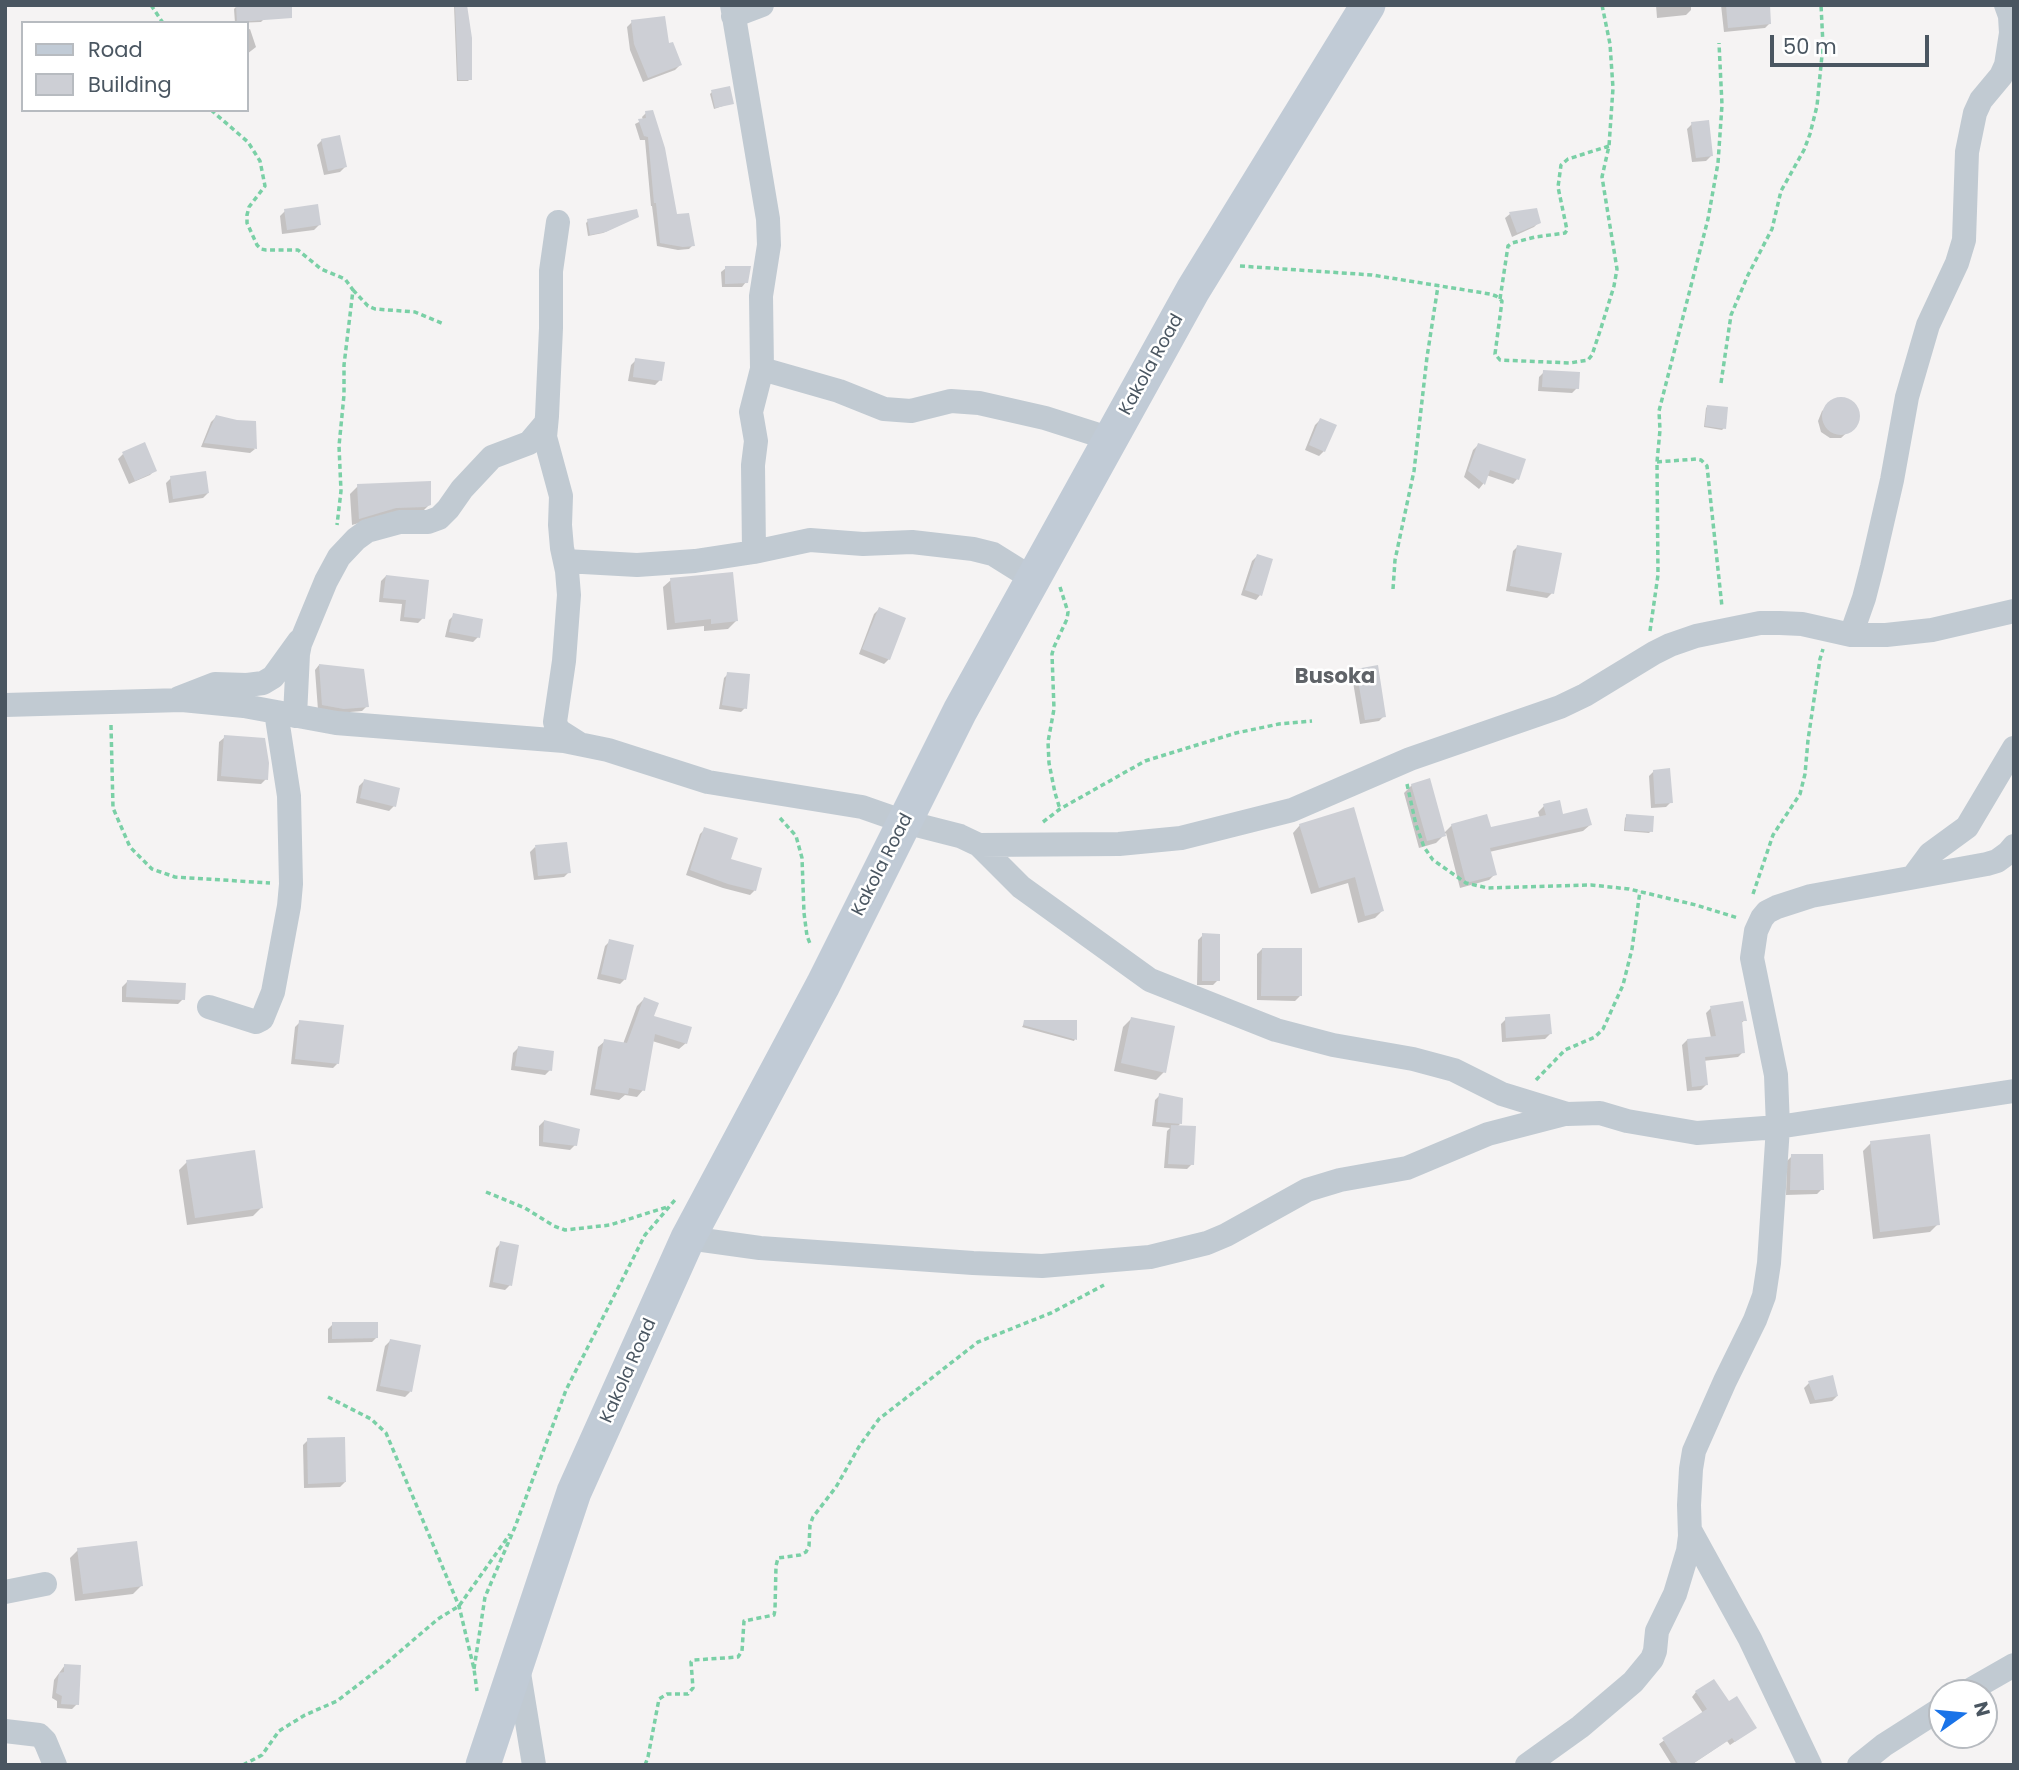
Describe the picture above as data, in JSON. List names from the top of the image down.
{
  "streets": {
    "main road": ["Kakola Road"]
  },
  "districts": ["Busoka"],
  "legend": ["Road", "Building"],
  "scale_bar": "50 m",
  "north": "right"
}
